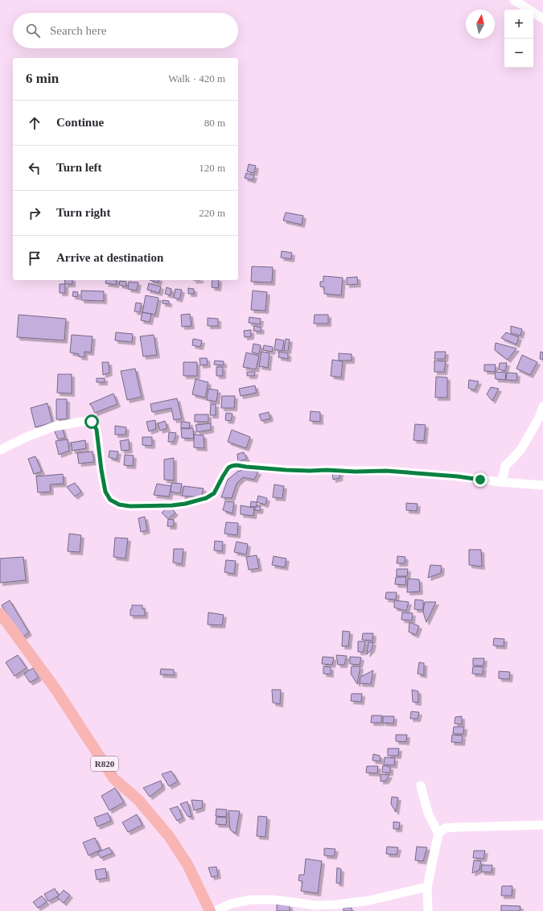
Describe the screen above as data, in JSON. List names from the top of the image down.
{
  "streets": {
    "main road": ["R820"]
  },
  "north": "top",
  "page": {
    "map_buttons": ["+", "−"],
    "search": "Search here",
    "heading": ["6 min", "Walk · 420 m"],
    "list": [
      ["Continue", "80 m"],
      ["Turn left", "120 m"],
      ["Turn right", "220 m"],
      "Arrive at destination"
    ]
  }
}
